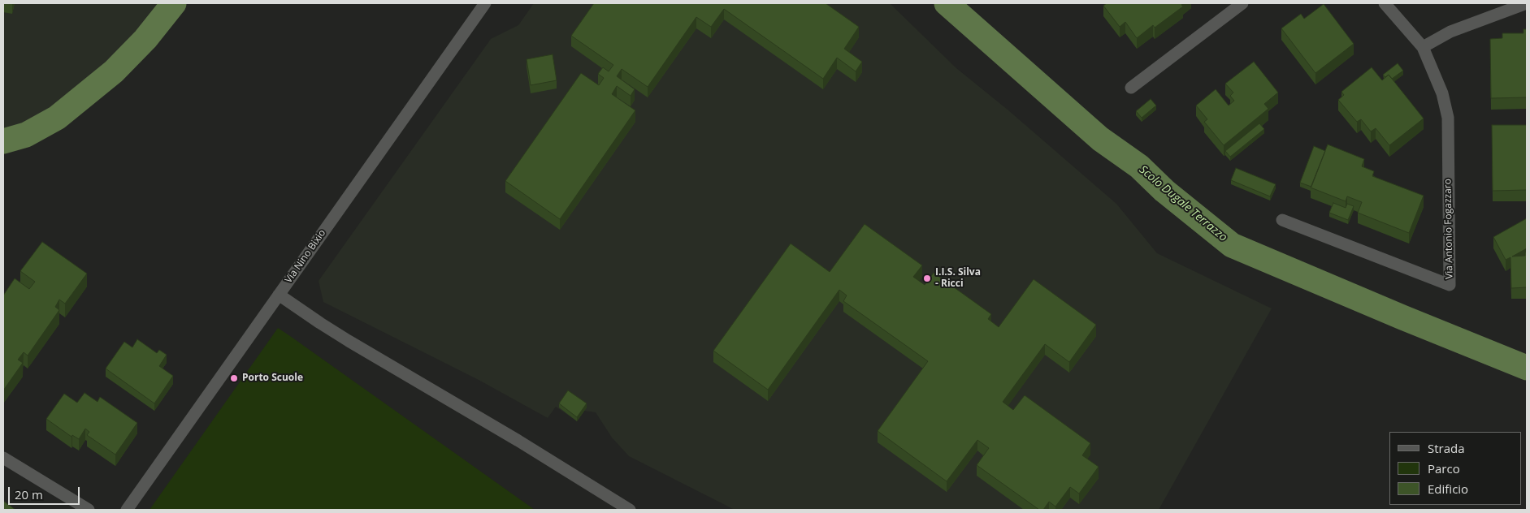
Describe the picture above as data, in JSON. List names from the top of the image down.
{
  "streets": {
    "street": ["Via Antonio Fogazzaro", "Via Nino Bixio"]
  },
  "water": ["Scolo Dugale Terrazzo"],
  "places": ["I.I.S. Silva - Ricci", "Porto Scuole"],
  "legend": ["Strada", "Parco", "Edificio"],
  "scale_bar": "20 m"
}
